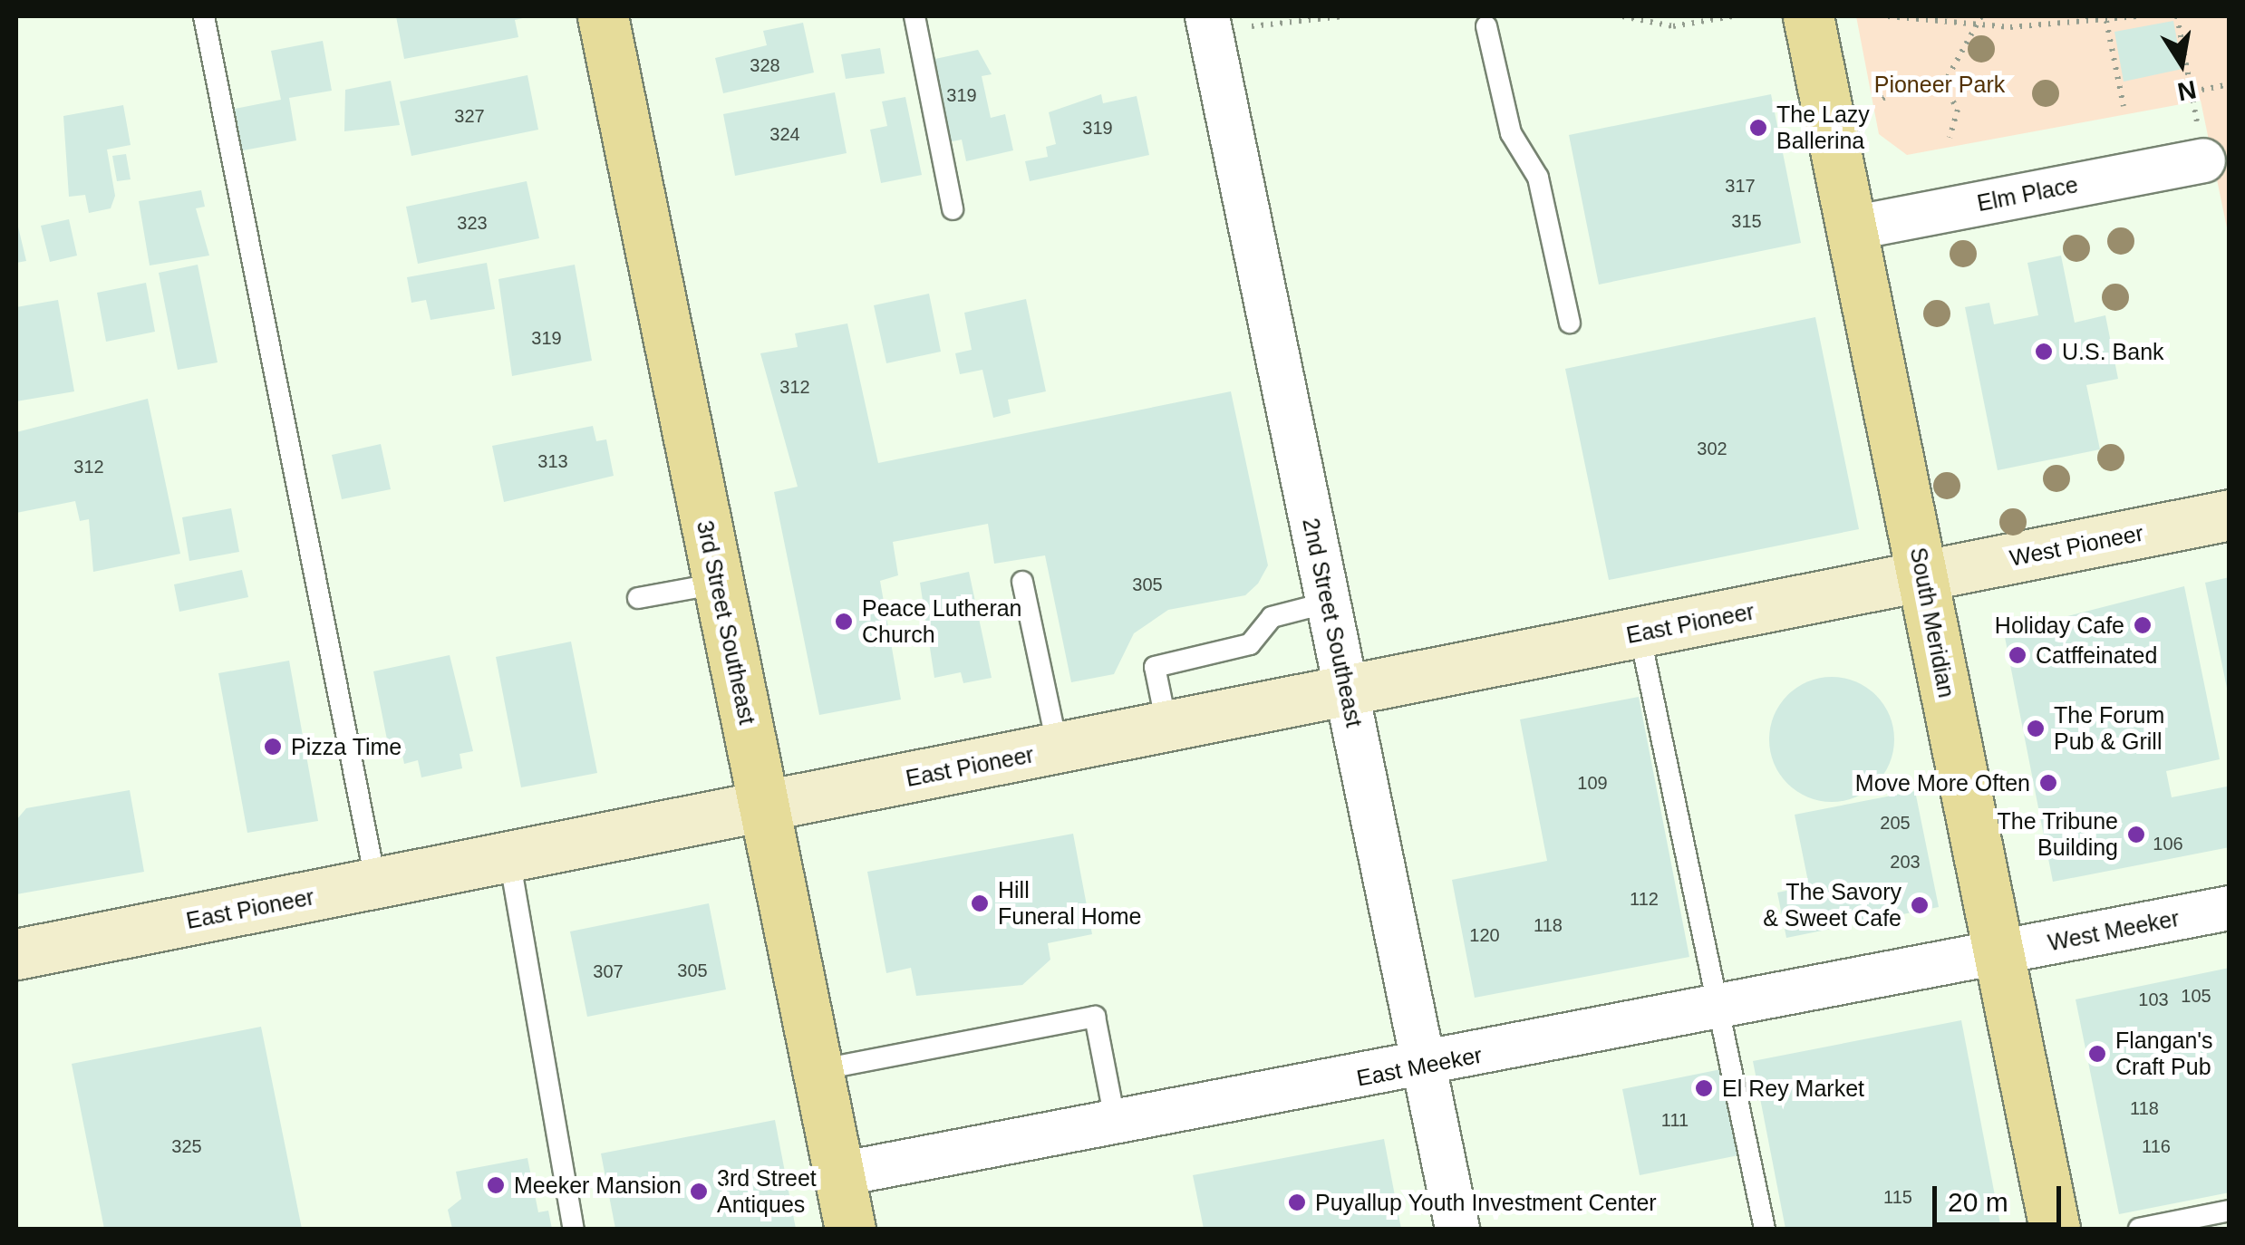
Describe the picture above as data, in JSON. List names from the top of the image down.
{
  "streets": {
    "main road": [
      "West Pioneer",
      "3rd Street Southeast",
      "South Meridian",
      "East Pioneer"
    ],
    "street": [
      "Elm Place",
      "2nd Street Southeast",
      "West Meeker",
      "East Meeker"
    ]
  },
  "crossings": [
    ["Elm Place", "South Meridian"],
    ["West Pioneer", "South Meridian"],
    ["West Pioneer", "East Pioneer"],
    ["3rd Street Southeast", "East Pioneer"],
    ["3rd Street Southeast", "East Meeker"],
    ["2nd Street Southeast", "East Pioneer"],
    ["2nd Street Southeast", "East Meeker"],
    ["South Meridian", "East Pioneer"],
    ["South Meridian", "West Meeker"],
    ["South Meridian", "East Meeker"],
    ["West Meeker", "East Meeker"]
  ],
  "parks": ["Pioneer Park"],
  "places": [
    "The Lazy Ballerina",
    "U.S. Bank",
    "Peace Lutheran Church",
    "Holiday Cafe",
    "Catffeinated",
    "The Forum Pub & Grill",
    "Pizza Time",
    "Move More Often",
    "The Tribune Building",
    "Hill Funeral Home",
    "The Savory & Sweet Cafe",
    "Flangan's Craft Pub",
    "El Rey Market",
    "Meeker Mansion",
    "3rd Street Antiques",
    "Puyallup Youth Investment Center"
  ],
  "house_numbers": [
    "328",
    "319",
    "327",
    "319",
    "324",
    "317",
    "315",
    "323",
    "319",
    "312",
    "302",
    "313",
    "312",
    "305",
    "109",
    "205",
    "106",
    "203",
    "112",
    "118",
    "120",
    "305",
    "307",
    "105",
    "103",
    "118",
    "111",
    "325",
    "116",
    "115"
  ],
  "scale_bar": "20 m",
  "north": "bottom"
}
